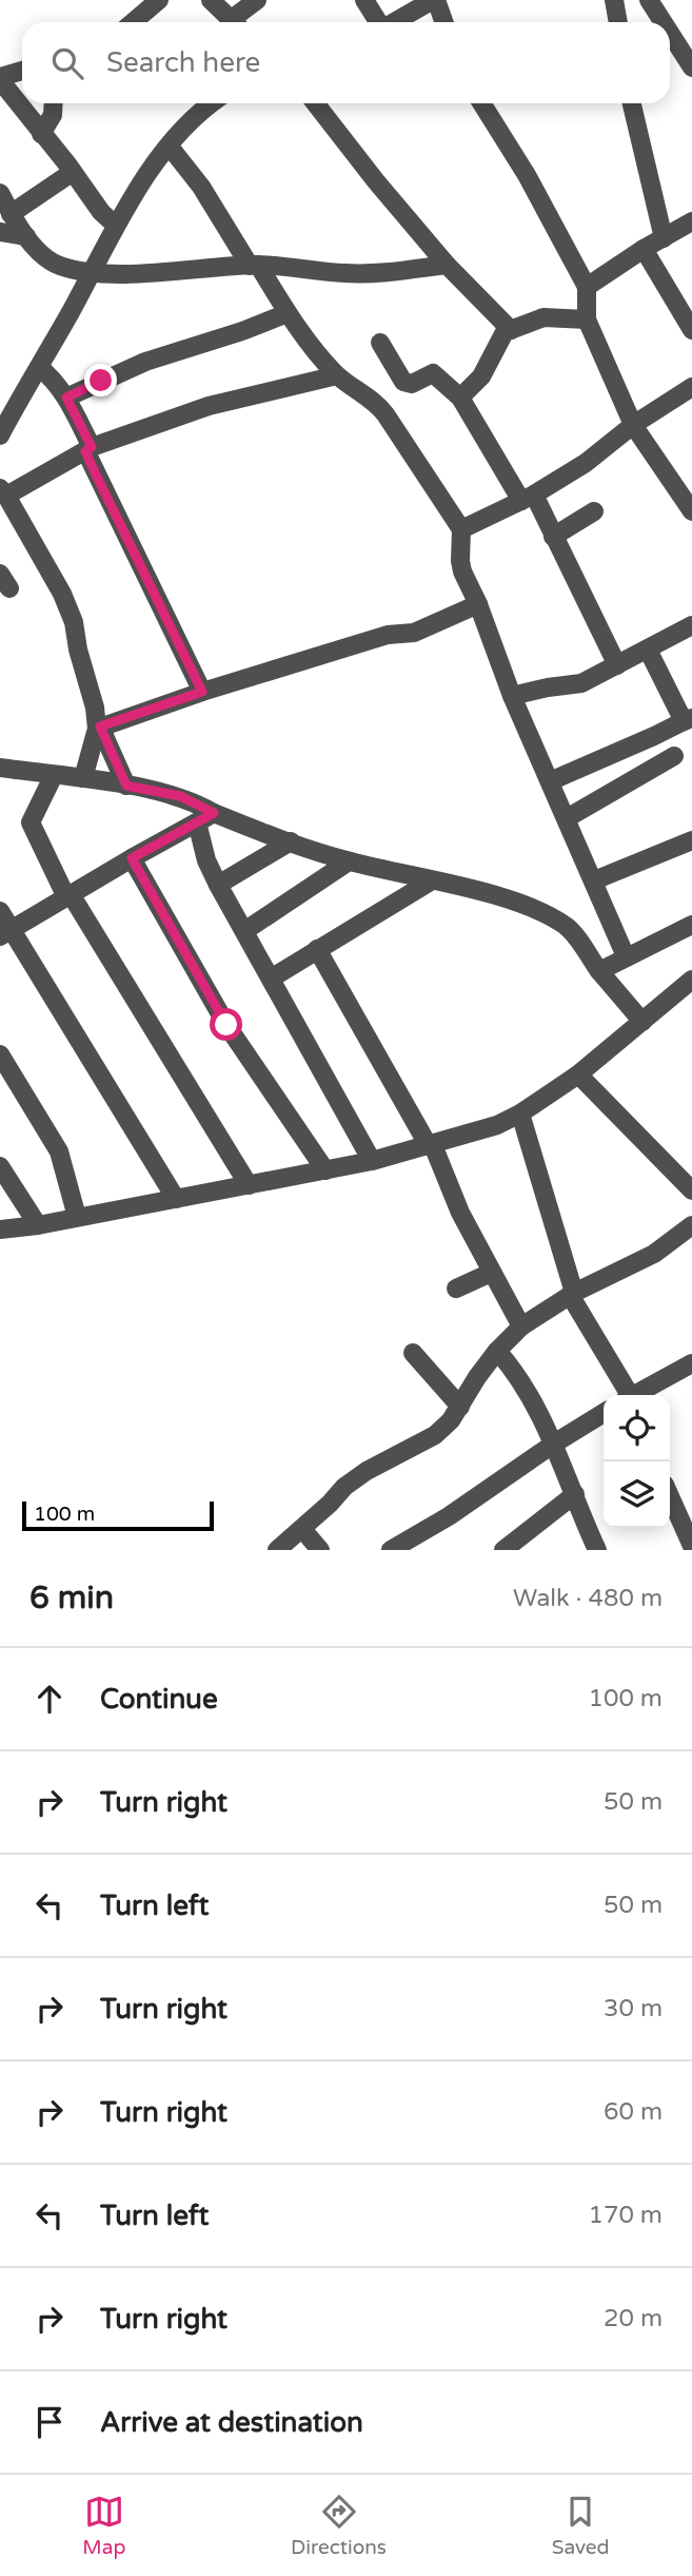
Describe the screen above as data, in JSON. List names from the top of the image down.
{
  "scale_bar": "100 m",
  "page": {
    "search": "Search here",
    "scale": "100 m",
    "heading": ["6 min", "Walk · 480 m"],
    "list": [
      ["Continue", "100 m"],
      ["Turn right", "50 m"],
      ["Turn left", "50 m"],
      ["Turn right", "30 m"],
      ["Turn right", "60 m"],
      ["Turn left", "170 m"],
      ["Turn right", "20 m"],
      "Arrive at destination"
    ],
    "nav": ["Map", "Directions", "Saved"]
  }
}
